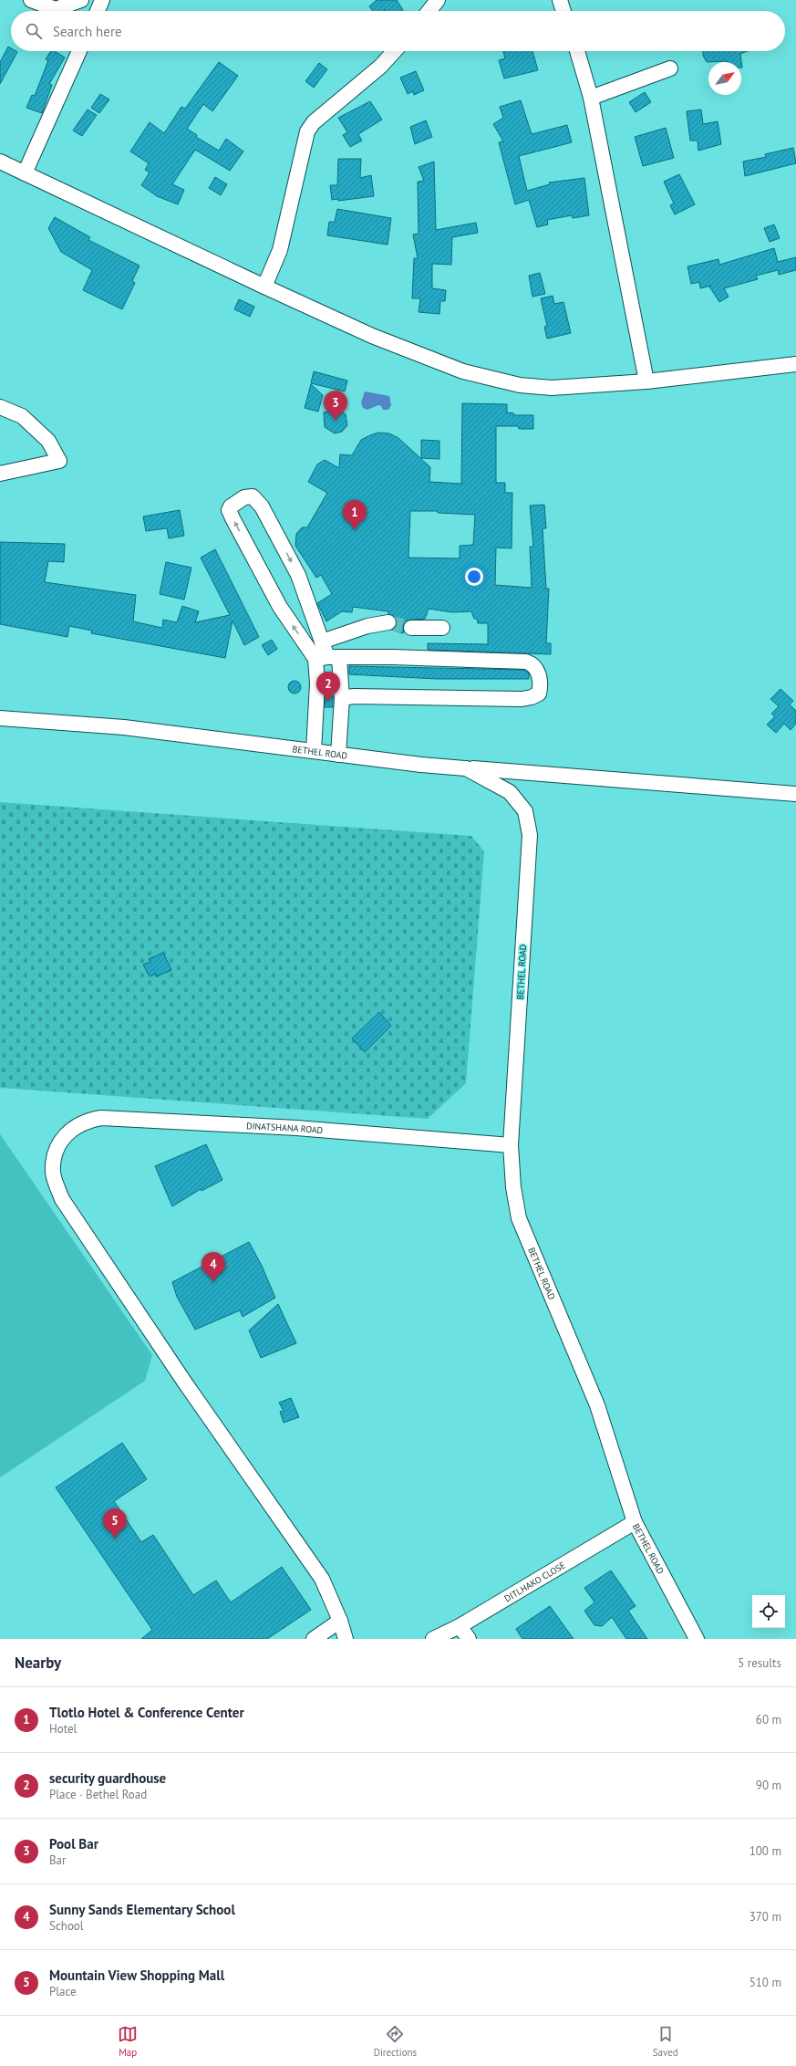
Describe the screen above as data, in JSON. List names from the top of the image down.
{
  "streets": {
    "street": ["BETHEL ROAD", "DINATSHANA ROAD", "DITLHAKO CLOSE"]
  },
  "crossings": [
    ["BETHEL ROAD", "DINATSHANA ROAD"],
    ["BETHEL ROAD", "DITLHAKO CLOSE"]
  ],
  "north": "top right",
  "page": {
    "search": "Search here",
    "pins": [
      "3",
      "1",
      "2",
      "4",
      "5"
    ],
    "heading": ["Nearby", "5 results"],
    "list": [
      {
        "mark": "1",
        "name": "Tlotlo Hotel & Conference Center",
        "note": "Hotel",
        "value": "60 m"
      },
      {
        "mark": "2",
        "name": "security guardhouse",
        "note": "Place · Bethel Road",
        "value": "90 m"
      },
      {
        "mark": "3",
        "name": "Pool Bar",
        "note": "Bar",
        "value": "100 m"
      },
      {
        "mark": "4",
        "name": "Sunny Sands Elementary School",
        "note": "School",
        "value": "370 m"
      },
      {
        "mark": "5",
        "name": "Mountain View Shopping Mall",
        "note": "Place",
        "value": "510 m"
      }
    ],
    "nav": ["Map", "Directions", "Saved"]
  }
}
